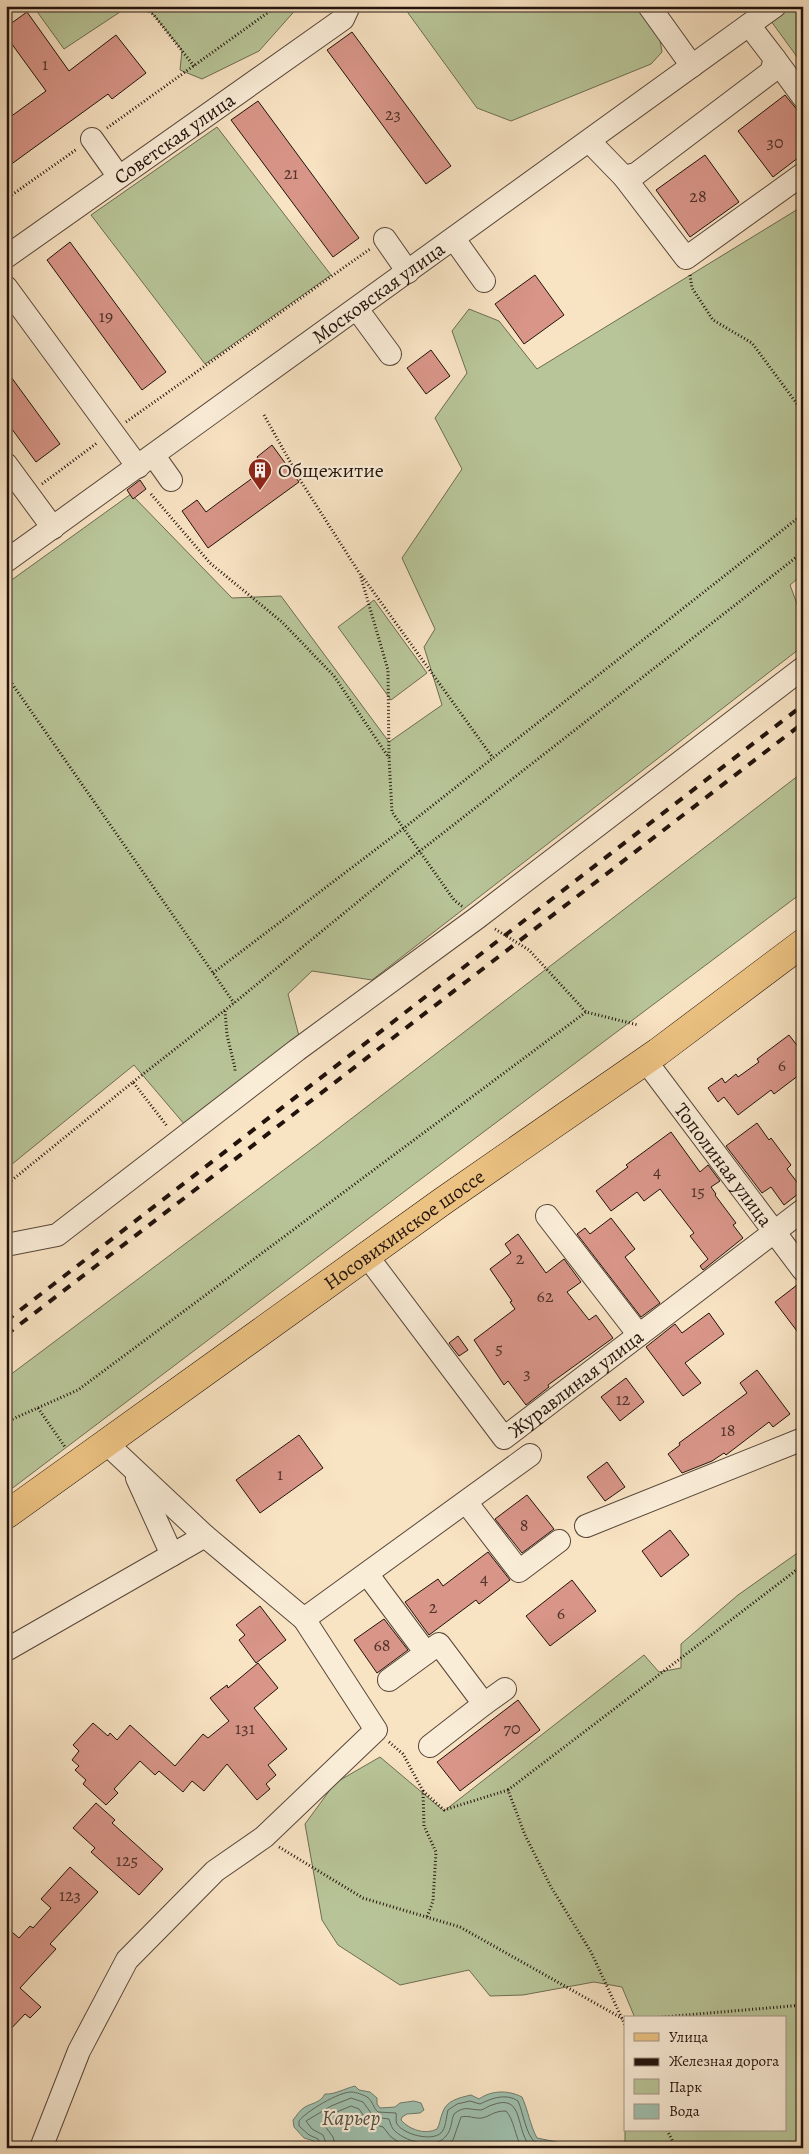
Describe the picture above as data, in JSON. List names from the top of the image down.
{
  "streets": {
    "main road": ["Носовихинское шоссе"],
    "street": [
      "Советская улица",
      "Московская улица",
      "Тополиная улица",
      "Журавлиная улица"
    ]
  },
  "crossings": [
    ["Тополиная улица", "Носовихинское шоссе"],
    ["Тополиная улица", "Журавлиная улица"],
    ["Носовихинское шоссе", "Журавлиная улица"]
  ],
  "water": ["Карьер"],
  "places": {
    "building": ["Общежитие"]
  },
  "house_numbers": [
    "1",
    "23",
    "30",
    "21",
    "28",
    "19",
    "6",
    "4",
    "15",
    "2",
    "62",
    "5",
    "3",
    "12",
    "18",
    "1",
    "8",
    "4",
    "2",
    "6",
    "68",
    "131",
    "70",
    "125",
    "123"
  ],
  "legend": [
    "Улица",
    "Железная дорога",
    "Парк",
    "Вода"
  ]
}
